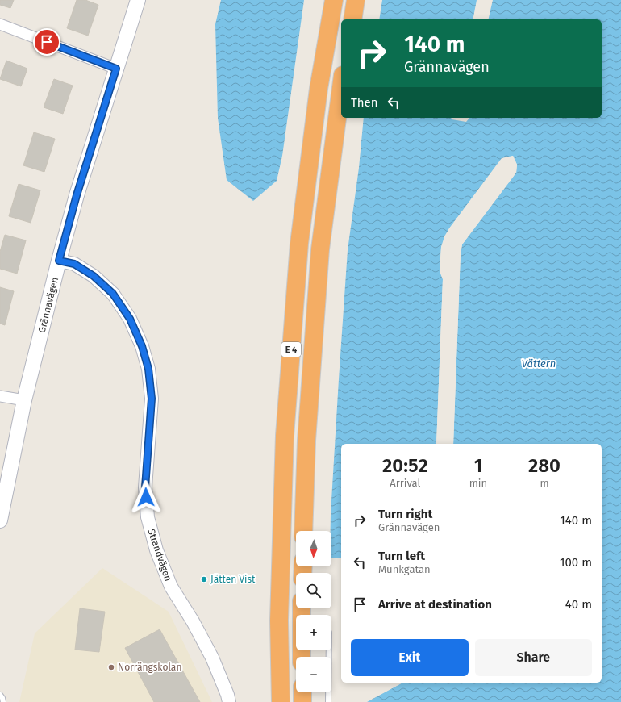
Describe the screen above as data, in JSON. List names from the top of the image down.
{
  "streets": {
    "highway": ["E 4"],
    "main road": ["Grännavägen"],
    "street": ["Strandvägen"]
  },
  "crossings": [
    ["Grännavägen", "Strandvägen"]
  ],
  "water": ["Vättern"],
  "places": ["Jätten Vist", "Norrängskolan"],
  "north": "bottom",
  "page": {
    "turn": ["140 m", "Grännavägen"],
    "then": "Then",
    "eta": [
      "20:52",
      "Arrival",
      "1",
      "min",
      "280",
      "m"
    ],
    "list": [
      {
        "name": "Turn right",
        "note": "Grännavägen",
        "value": "140 m"
      },
      {
        "name": "Turn left",
        "note": "Munkgatan",
        "value": "100 m"
      },
      {
        "name": "Arrive at destination",
        "value": "40 m"
      }
    ],
    "map_buttons": ["+", "−"],
    "buttons": ["Exit", "Share"]
  }
}
